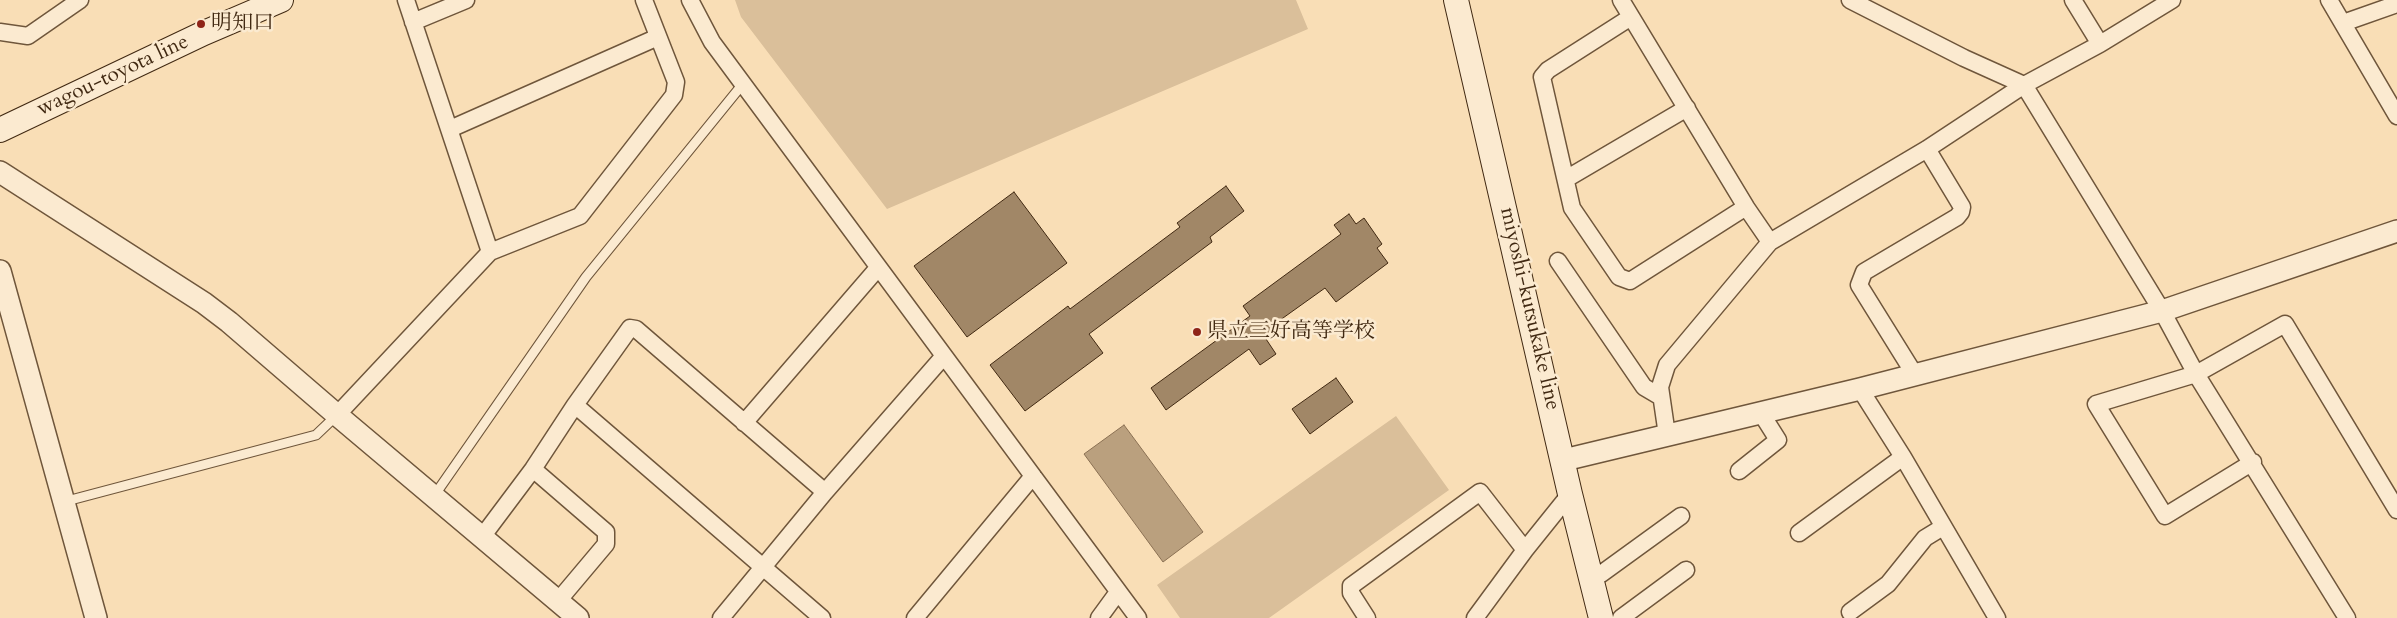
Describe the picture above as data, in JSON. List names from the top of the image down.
{
  "streets": {
    "main road": ["wagou-toyota line", "miyoshi-kutsukake line"]
  },
  "places": ["明知口", "県立三好高等学校"]
}
